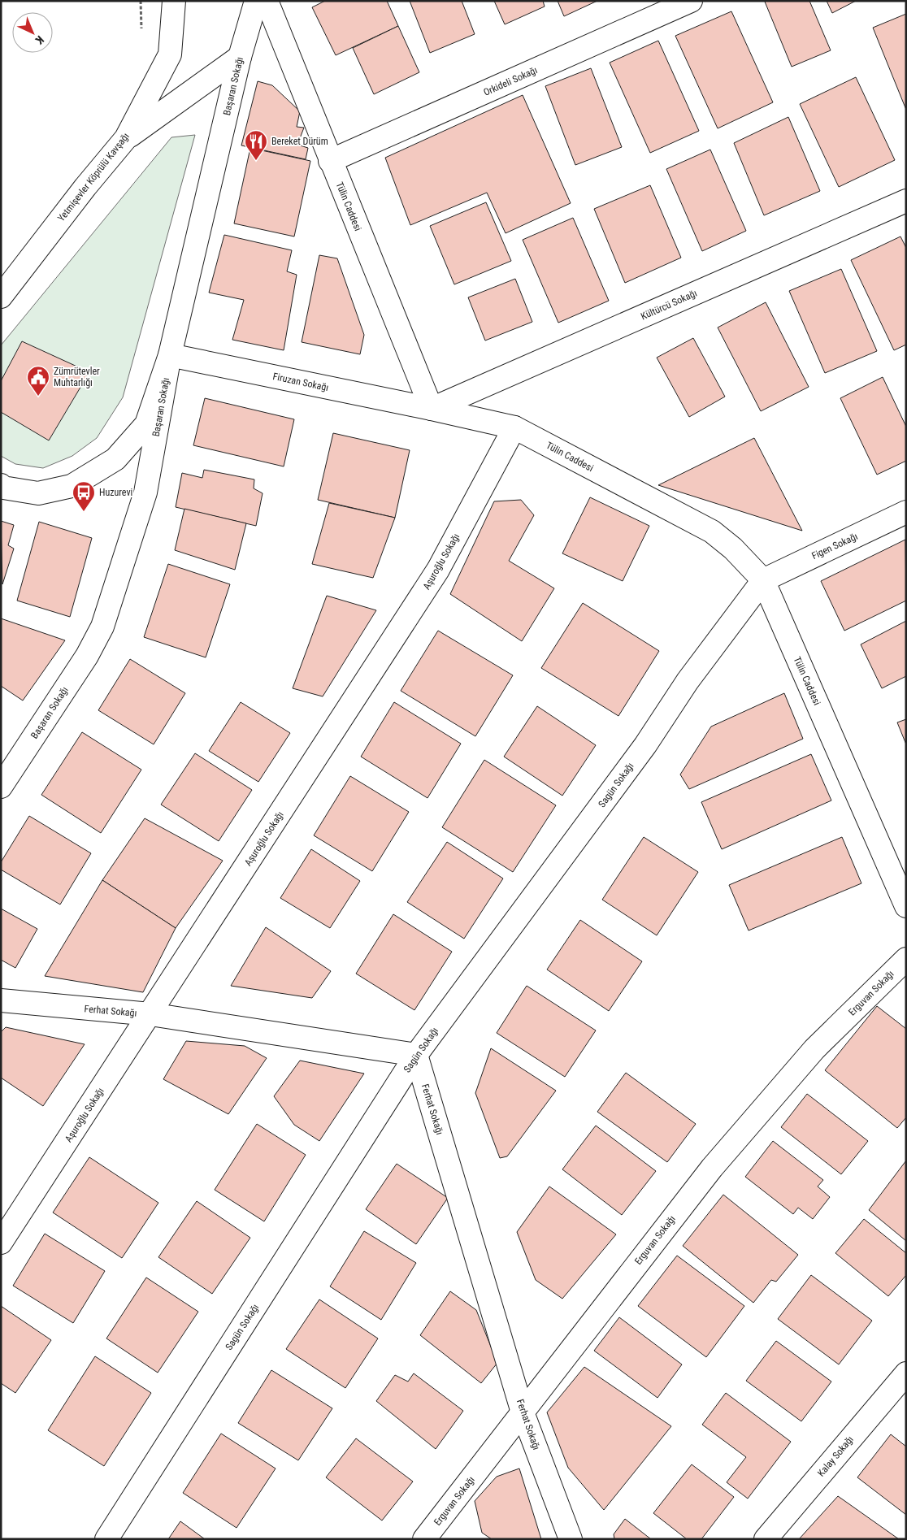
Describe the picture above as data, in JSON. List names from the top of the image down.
{
  "streets": {
    "street": [
      "Orkideli Sokağı",
      "Başaran Sokağı",
      "Yetmişevler Köprülü Kavşağı",
      "Tülin Caddesi",
      "Kültürcü Sokağı",
      "Firuzan Sokağı",
      "Figen Sokağı",
      "Aşuroğlu Sokağı",
      "Sagün Sokağı",
      "Erguvan Sokağı",
      "Ferhat Sokağı",
      "Kalay Sokağı"
    ]
  },
  "crossings": [
    ["Orkideli Sokağı", "Tülin Caddesi"],
    ["Başaran Sokağı", "Firuzan Sokağı"],
    ["Tülin Caddesi", "Kültürcü Sokağı"],
    ["Tülin Caddesi", "Firuzan Sokağı"],
    ["Tülin Caddesi", "Figen Sokağı"],
    ["Tülin Caddesi", "Aşuroğlu Sokağı"],
    ["Tülin Caddesi", "Sagün Sokağı"],
    ["Kültürcü Sokağı", "Firuzan Sokağı"],
    ["Figen Sokağı", "Sagün Sokağı"],
    ["Aşuroğlu Sokağı", "Ferhat Sokağı"],
    ["Sagün Sokağı", "Ferhat Sokağı"],
    ["Erguvan Sokağı", "Ferhat Sokağı"]
  ],
  "places": {
    "restaurant": ["Bereket Dürüm"],
    "public building": ["Zümrütevler Muhtarlığı"],
    "bus stop": ["Huzurevi"]
  },
  "north": "bottom right"
}
